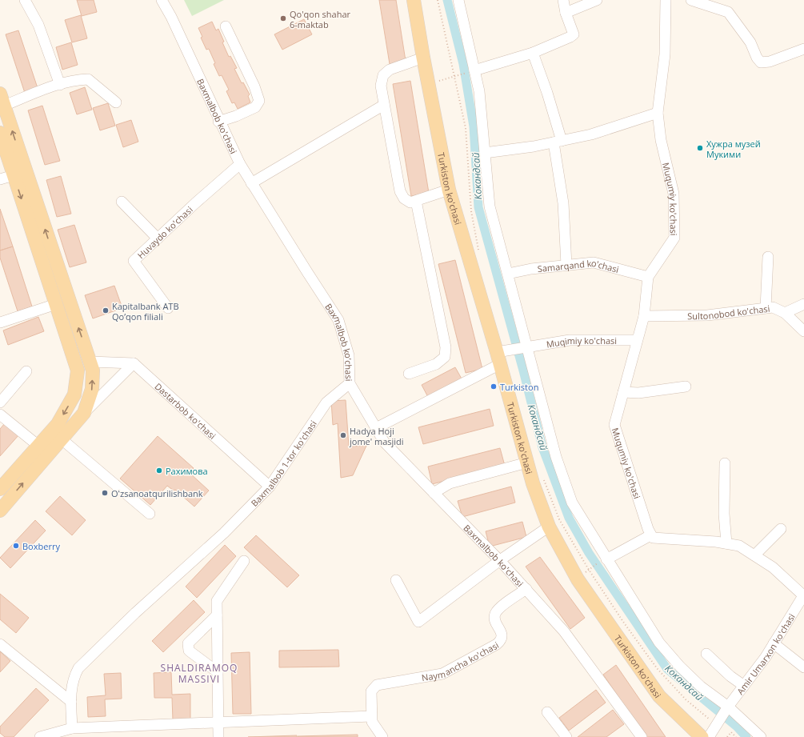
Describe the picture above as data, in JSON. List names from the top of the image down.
{
  "streets": {
    "main road": ["Turkiston ko'chasi"],
    "street": [
      "Baxmalbob ko'chasi",
      "Muqumiy ko'chasi",
      "Huvaydo ko'chasi",
      "Samarqand ko'chasi",
      "Sultonobod ko'chasi",
      "Muqimiy ko'chasi",
      "Dastarbob ko'chasi",
      "Baxmalbob 1-tor ko'chasi",
      "Amir Umarxon ko'chasi",
      "Naymancha ko'chasi"
    ]
  },
  "crossings": [
    ["Baxmalbob ko'chasi", "Huvaydo ko'chasi"],
    ["Baxmalbob ko'chasi", "Muqimiy ko'chasi"],
    ["Baxmalbob ko'chasi", "Baxmalbob 1-tor ko'chasi"],
    ["Baxmalbob ko'chasi", "Naymancha ko'chasi"],
    ["Turkiston ko'chasi", "Muqimiy ko'chasi"],
    ["Muqumiy ko'chasi", "Samarqand ko'chasi"],
    ["Muqumiy ko'chasi", "Sultonobod ko'chasi"],
    ["Muqumiy ko'chasi", "Muqimiy ko'chasi"],
    ["Dastarbob ko'chasi", "Baxmalbob 1-tor ko'chasi"]
  ],
  "districts": ["SHALDIRAMOQ MASSIVI"],
  "water": ["Кокандсай"],
  "places": [
    "Qo'qon shahar 6-maktab",
    "Хужра музей Мукими",
    "Kapitalbank ATB Qo’qon filiali",
    "Turkiston",
    "Hadya Hoji jome' masjidi",
    "Рахимова",
    "Oʻzsanoatqurilishbank",
    "Boxberry"
  ]
}
